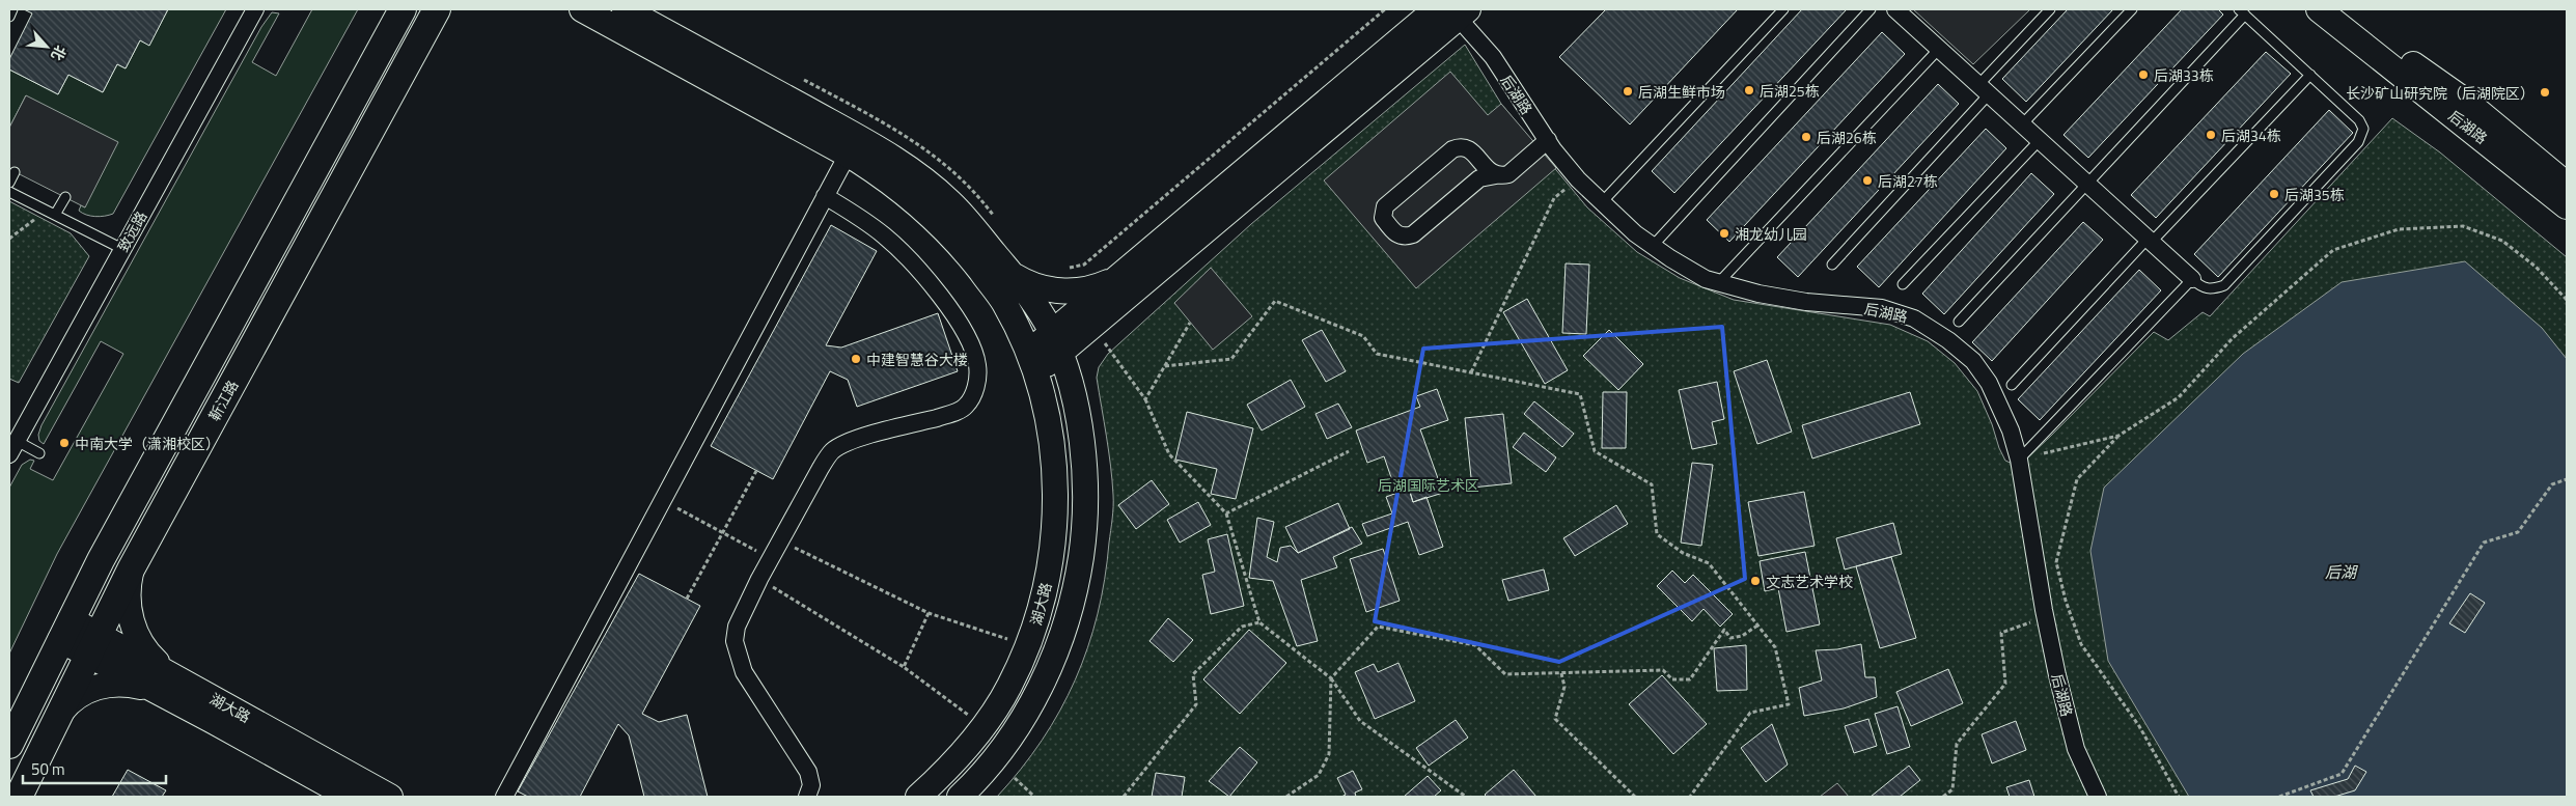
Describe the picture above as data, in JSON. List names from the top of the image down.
{
  "streets": {
    "main road": ["后湖路", "靳江路", "湖大路"],
    "street": ["致远路"]
  },
  "water": ["后湖"],
  "parks": ["后湖国际艺术区"],
  "places": [
    "后湖33栋",
    "后湖25栋",
    "后湖生鲜市场",
    "长沙矿山研究院（后湖院区）",
    "后湖34栋",
    "后湖26栋",
    "后湖27栋",
    "后湖35栋",
    "湘龙幼儿园",
    "中建智慧谷大楼",
    "中南大学（潇湘校区）",
    "文志艺术学校"
  ],
  "scale_bar": "50 m",
  "north": "bottom right"
}
